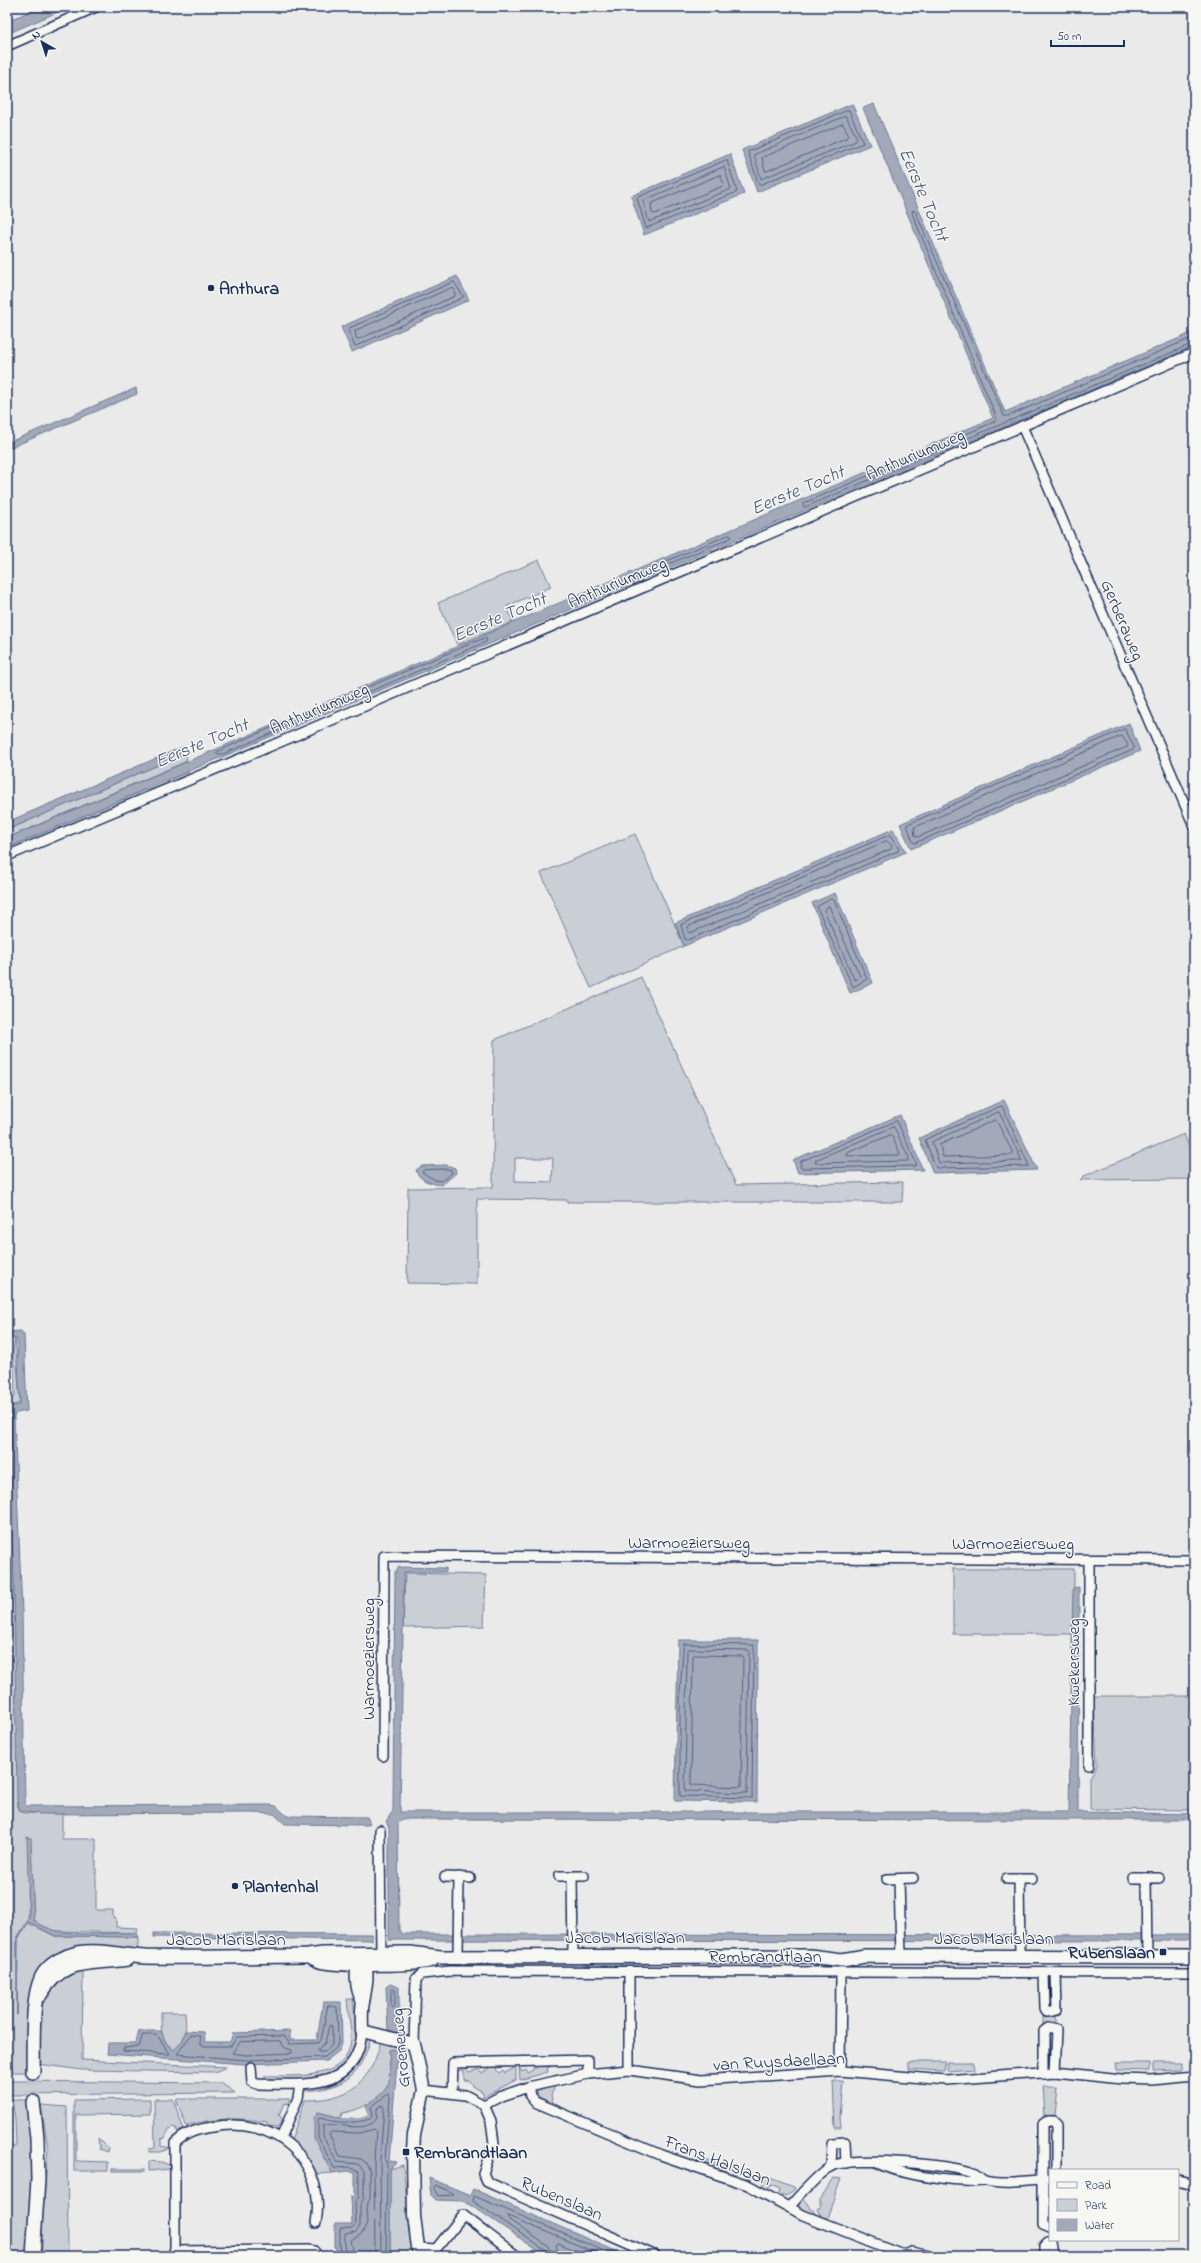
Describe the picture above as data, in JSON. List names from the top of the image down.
{
  "streets": {
    "main road": ["Jacob Marislaan"],
    "street": [
      "Anthuriumweg",
      "Gerberaweg",
      "Warmoeziersweg",
      "Kwekersweg",
      "Rembrandtlaan",
      "Groeneweg",
      "van Ruysdaellaan",
      "Frans Halslaan",
      "Rubenslaan"
    ]
  },
  "crossings": [
    ["Anthuriumweg", "Gerberaweg"],
    ["Warmoeziersweg", "Kwekersweg"],
    ["Rembrandtlaan", "Groeneweg"],
    ["van Ruysdaellaan", "Frans Halslaan"],
    ["van Ruysdaellaan", "Rubenslaan"]
  ],
  "water": ["Eerste Tocht"],
  "places": {
    "other": ["Anthura", "Plantenhal"],
    "transit": ["Rubenslaan", "Rembrandtlaan"]
  },
  "legend": ["Road", "Park", "Water"],
  "scale_bar": "50 m",
  "north": "top left"
}
